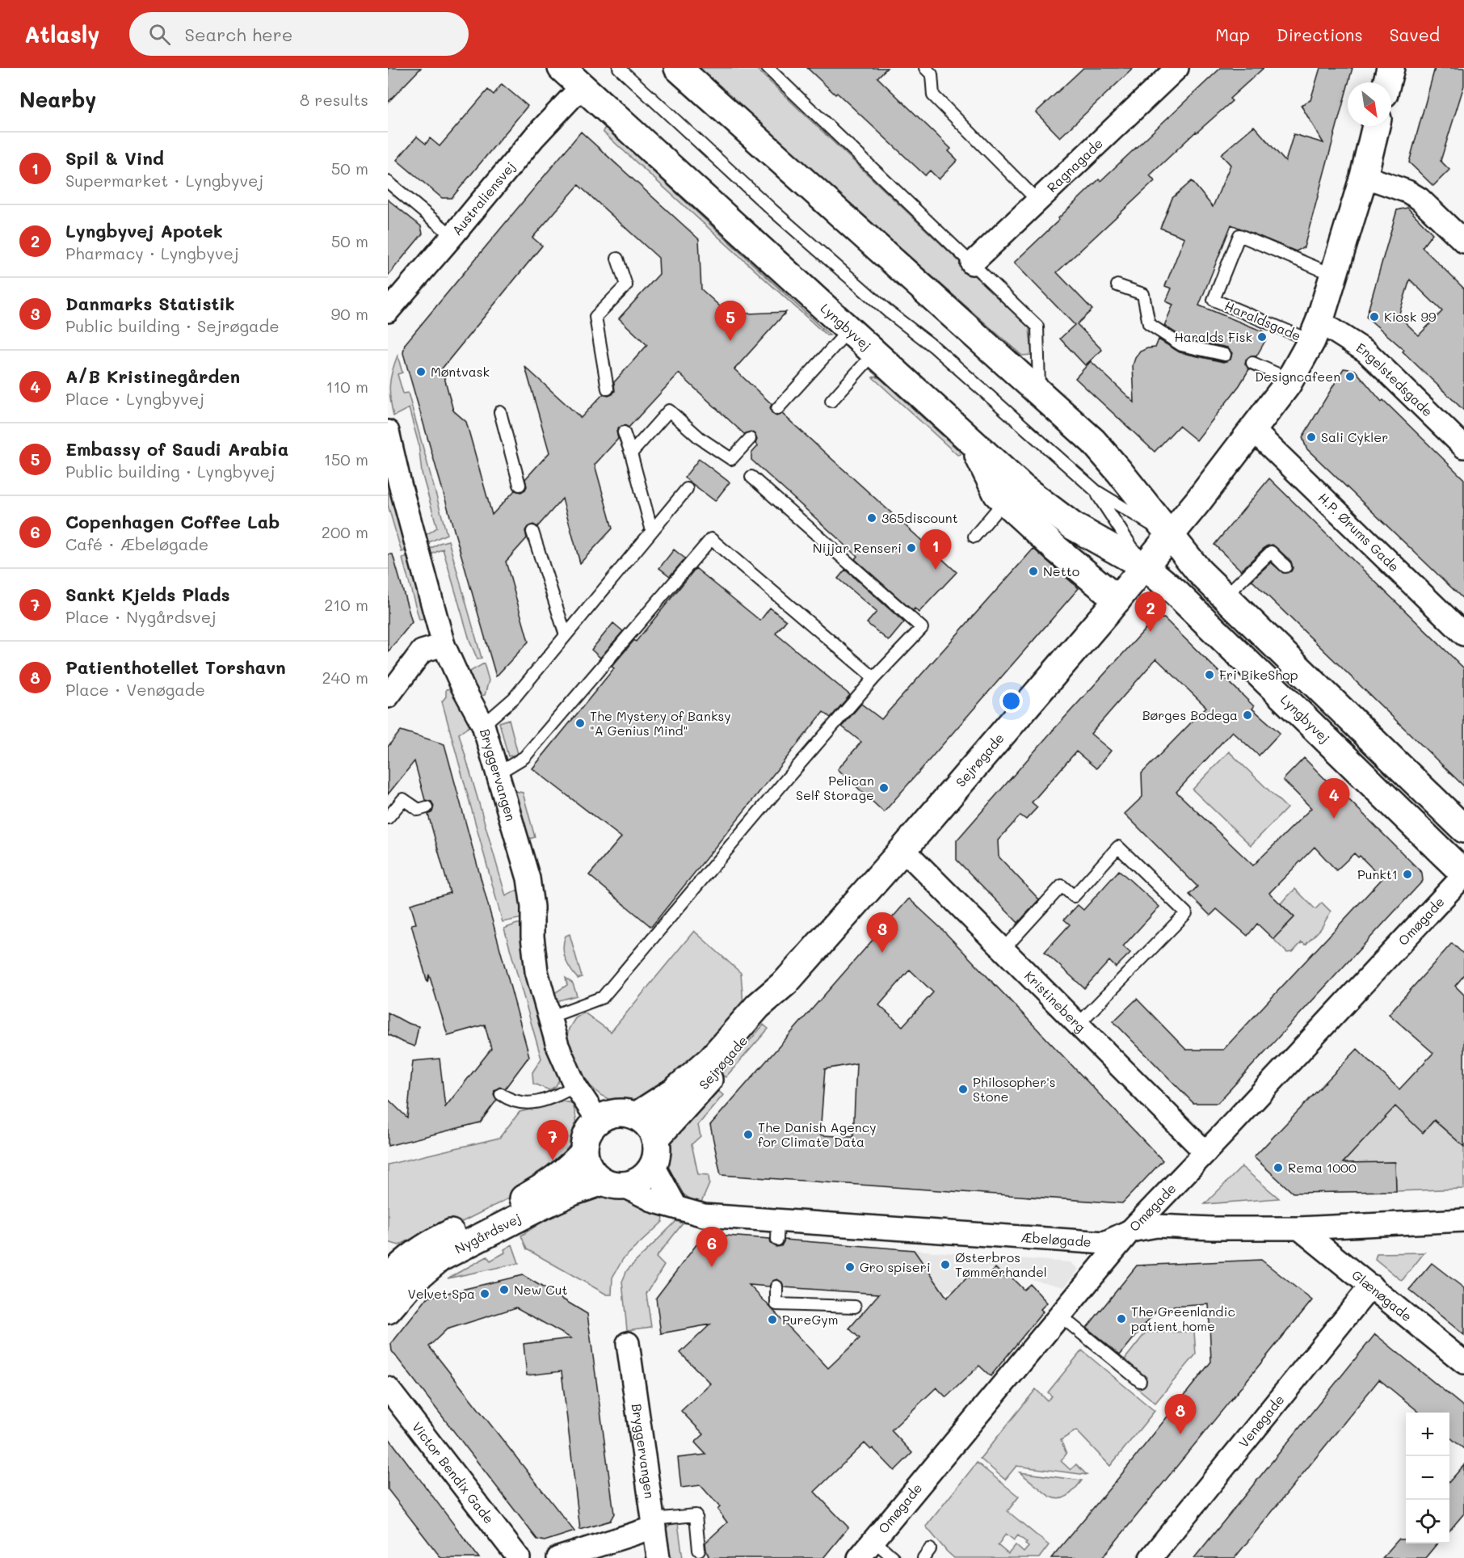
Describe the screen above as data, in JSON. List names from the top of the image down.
{
  "streets": {
    "street": [
      "Ragnagade",
      "Australiensvej",
      "Haraldsgade",
      "Lyngbyvej",
      "Engelstedsgade",
      "H.P. Ørums Gade",
      "Sejrøgade",
      "Bryggervangen",
      "Omøgade",
      "Kristineberg",
      "Nygårdsvej",
      "Æbeløgade",
      "Glænøgade",
      "Venøgade",
      "Victor Bendix Gade"
    ]
  },
  "crossings": [
    ["Australiensvej", "Lyngbyvej"],
    ["Haraldsgade", "Lyngbyvej"],
    ["Haraldsgade", "Engelstedsgade"],
    ["Haraldsgade", "H.P. Ørums Gade"],
    ["Haraldsgade", "Sejrøgade"],
    ["Lyngbyvej", "Sejrøgade"],
    ["Lyngbyvej", "Omøgade"],
    ["Sejrøgade", "Bryggervangen"],
    ["Sejrøgade", "Kristineberg"],
    ["Sejrøgade", "Nygårdsvej"],
    ["Sejrøgade", "Æbeløgade"],
    ["Bryggervangen", "Nygårdsvej"],
    ["Bryggervangen", "Æbeløgade"],
    ["Omøgade", "Kristineberg"],
    ["Omøgade", "Æbeløgade"],
    ["Nygårdsvej", "Æbeløgade"],
    ["Æbeløgade", "Glænøgade"],
    ["Glænøgade", "Venøgade"]
  ],
  "places": [
    "Kiosk 99",
    "Haralds Fisk",
    "Møntvask",
    "Designcafeen",
    "Sali Cykler",
    "365discount",
    "Nijjar Renseri",
    "Netto",
    "Fri BikeShop",
    "Børges Bodega",
    "The Mystery of Banksy \"A Genius Mind\"",
    "Pelican Self Storage",
    "Punkt1",
    "Philosopher's Stone",
    "The Danish Agency for Climate Data",
    "Rema 1000",
    "Østerbros Tømmerhandel",
    "Gro spiseri",
    "New Cut",
    "Velvet Spa",
    "The Greenlandic patient home",
    "PureGym"
  ],
  "north": "bottom right",
  "page": {
    "header": "Atlasly",
    "search": "Search here",
    "nav": ["Map", "Directions", "Saved"],
    "heading": ["Nearby", "8 results"],
    "list": [
      {
        "mark": "1",
        "name": "Spil & Vind",
        "note": "Supermarket · Lyngbyvej",
        "value": "50 m"
      },
      {
        "mark": "2",
        "name": "Lyngbyvej Apotek",
        "note": "Pharmacy · Lyngbyvej",
        "value": "50 m"
      },
      {
        "mark": "3",
        "name": "Danmarks Statistik",
        "note": "Public building · Sejrøgade",
        "value": "90 m"
      },
      {
        "mark": "4",
        "name": "A/B Kristinegården",
        "note": "Place · Lyngbyvej",
        "value": "110 m"
      },
      {
        "mark": "5",
        "name": "Embassy of Saudi Arabia",
        "note": "Public building · Lyngbyvej",
        "value": "150 m"
      },
      {
        "mark": "6",
        "name": "Copenhagen Coffee Lab",
        "note": "Café · Æbeløgade",
        "value": "200 m"
      },
      {
        "mark": "7",
        "name": "Sankt Kjelds Plads",
        "note": "Place · Nygårdsvej",
        "value": "210 m"
      },
      {
        "mark": "8",
        "name": "Patienthotellet Torshavn",
        "note": "Place · Venøgade",
        "value": "240 m"
      }
    ],
    "pins": [
      "5",
      "1",
      "2",
      "4",
      "3",
      "7",
      "6",
      "8"
    ],
    "map_buttons": ["+", "−"]
  }
}
